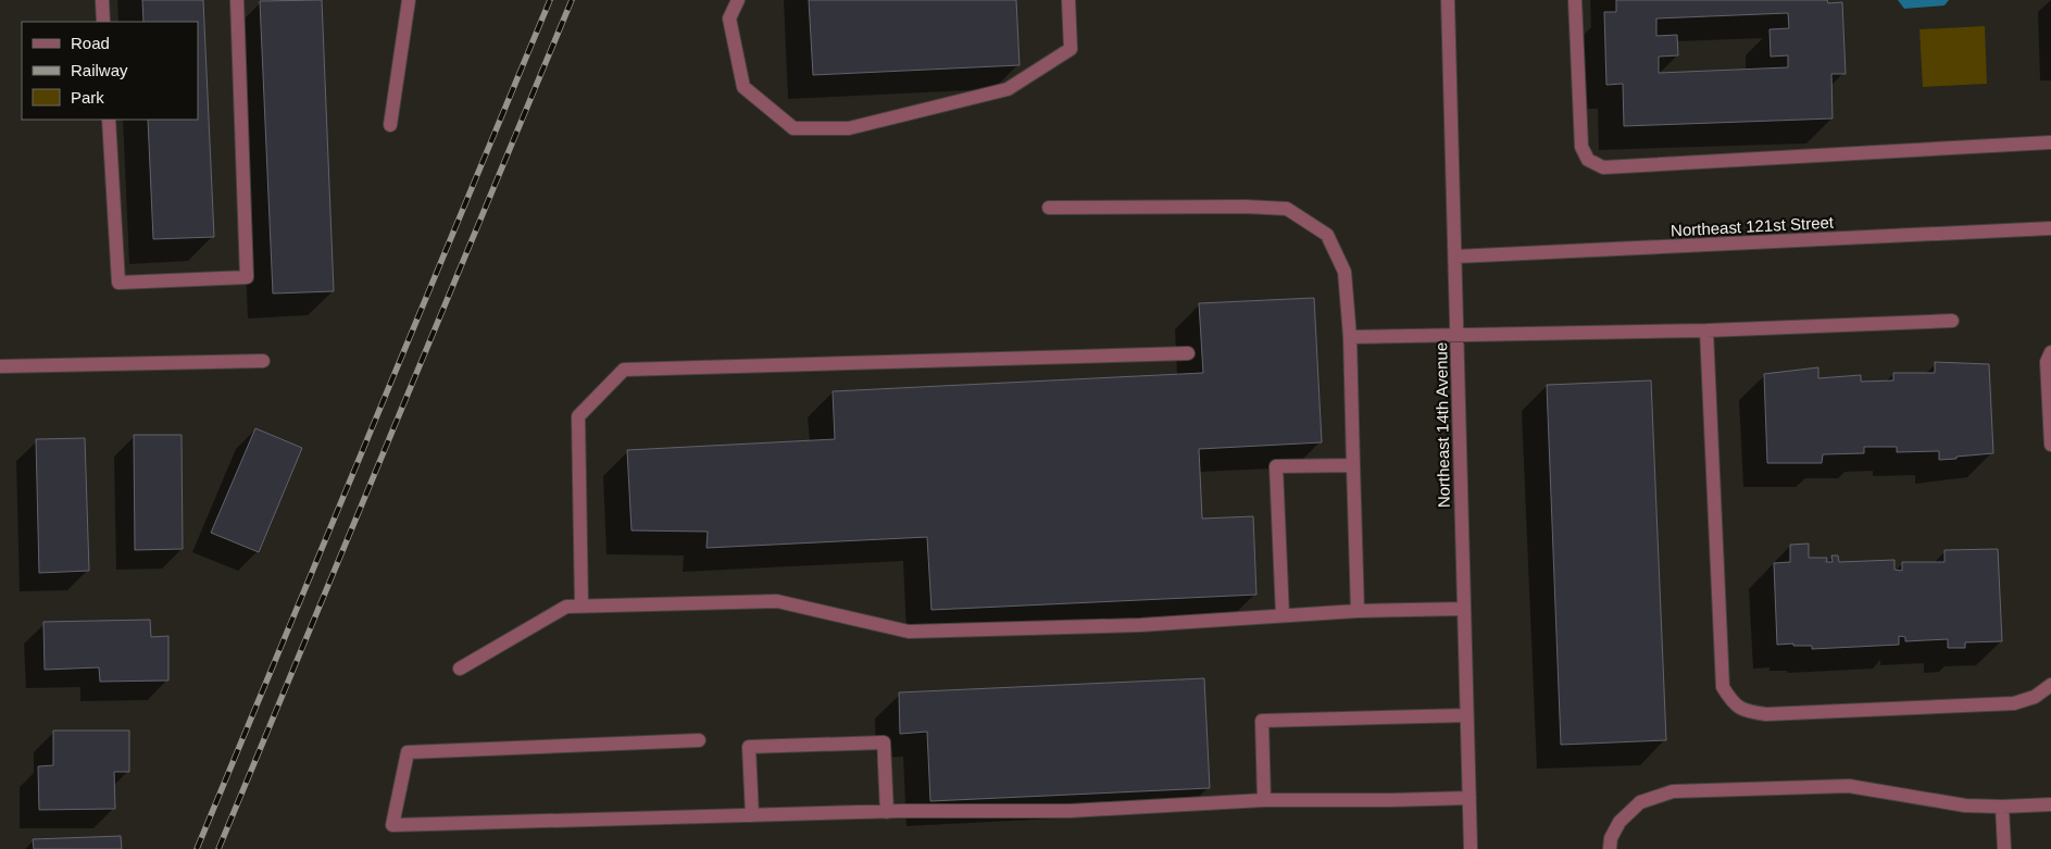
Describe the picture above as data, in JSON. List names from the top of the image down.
{
  "streets": {
    "street": ["Northeast 121st Street", "Northeast 14th Avenue"]
  },
  "crossings": [
    ["Northeast 121st Street", "Northeast 14th Avenue"]
  ],
  "legend": ["Road", "Railway", "Park"]
}
